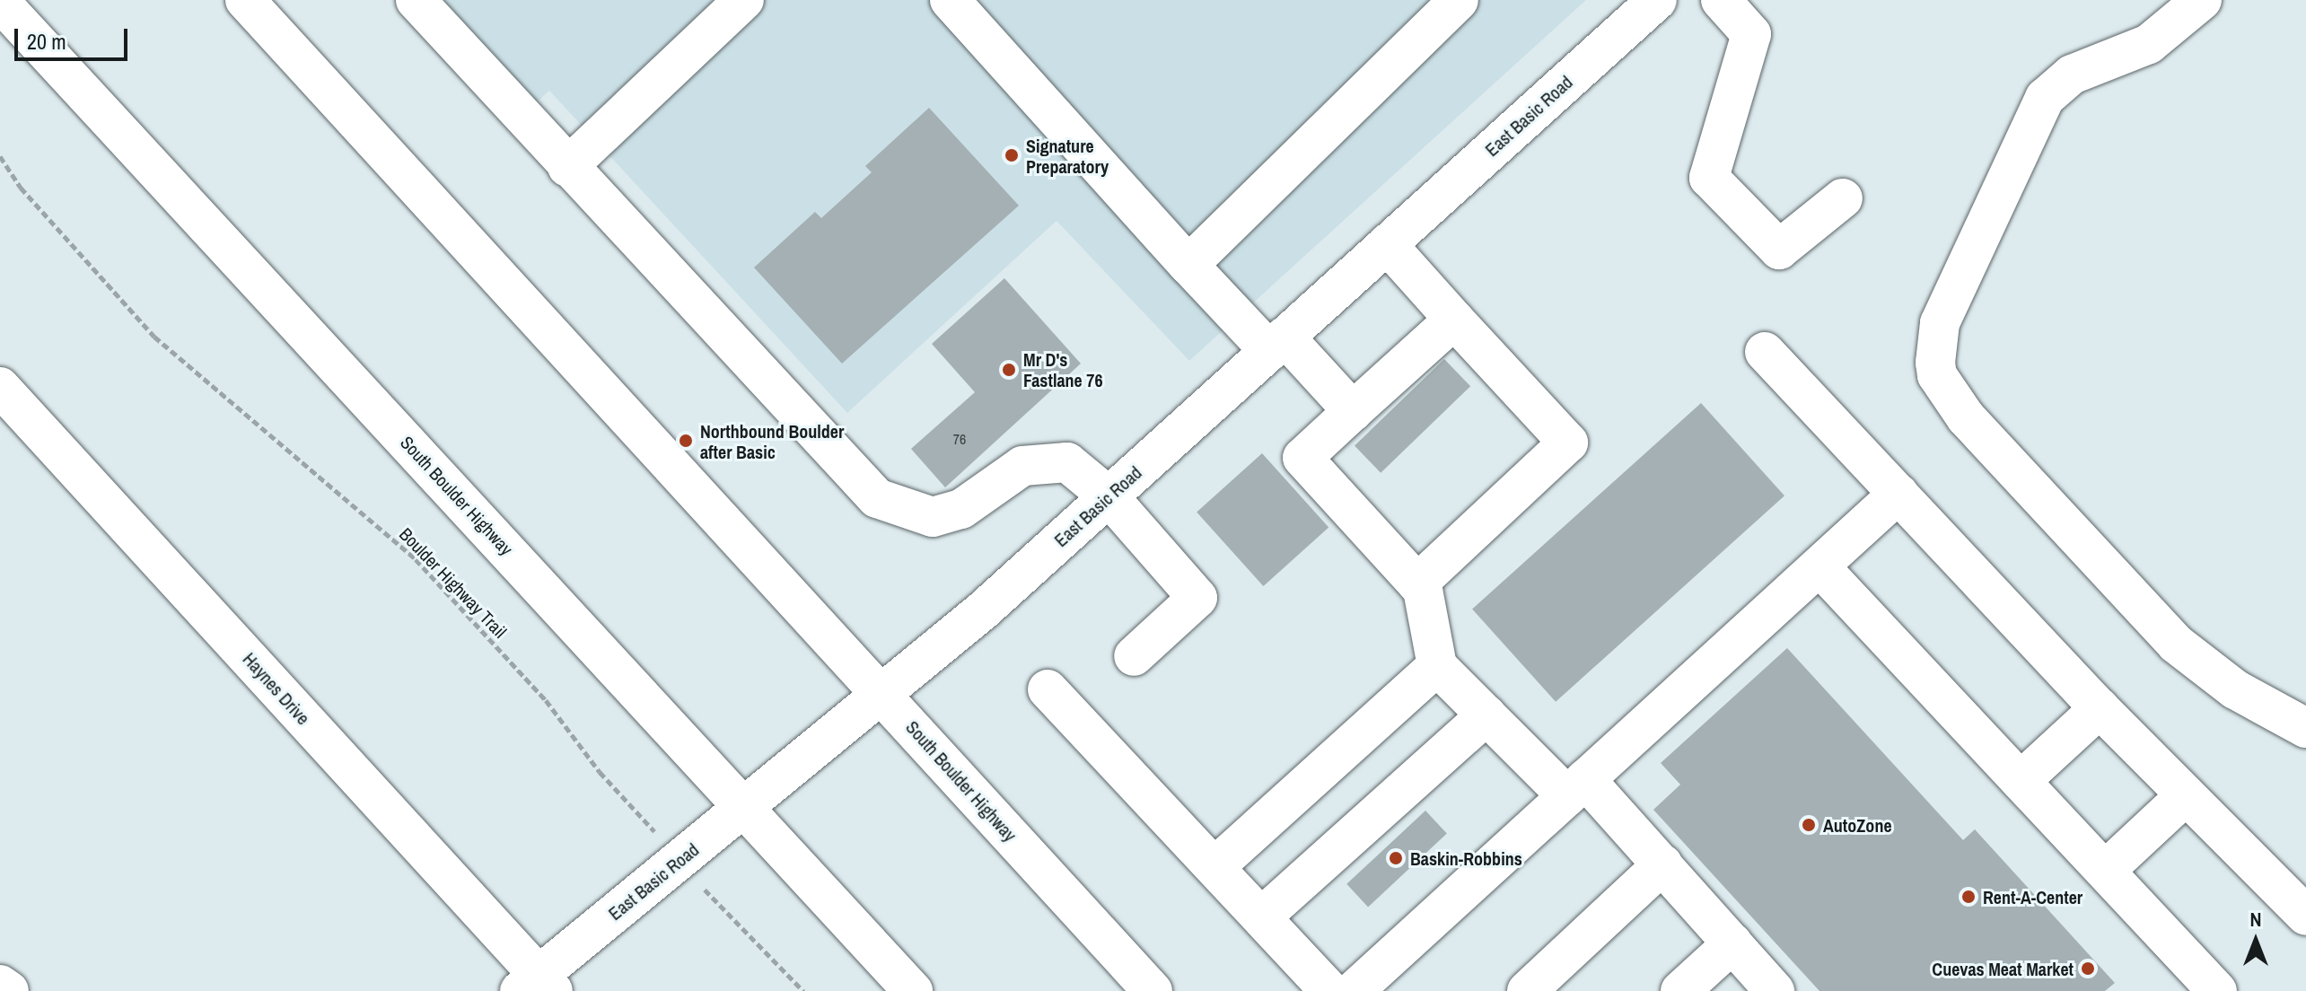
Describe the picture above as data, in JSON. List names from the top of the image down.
{
  "streets": {
    "main road": ["East Basic Road", "South Boulder Highway", "Haynes Drive"],
    "path": ["Boulder Highway Trail"]
  },
  "crossings": [
    ["East Basic Road", "South Boulder Highway"],
    ["East Basic Road", "Boulder Highway Trail"],
    ["East Basic Road", "Haynes Drive"]
  ],
  "places": [
    "Signature Preparatory",
    "Mr D's Fastlane 76",
    "Northbound Boulder after Basic",
    "AutoZone",
    "Baskin-Robbins",
    "Rent-A-Center",
    "Cuevas Meat Market"
  ],
  "house_numbers": ["76"],
  "scale_bar": "20 m",
  "north": "top"
}
